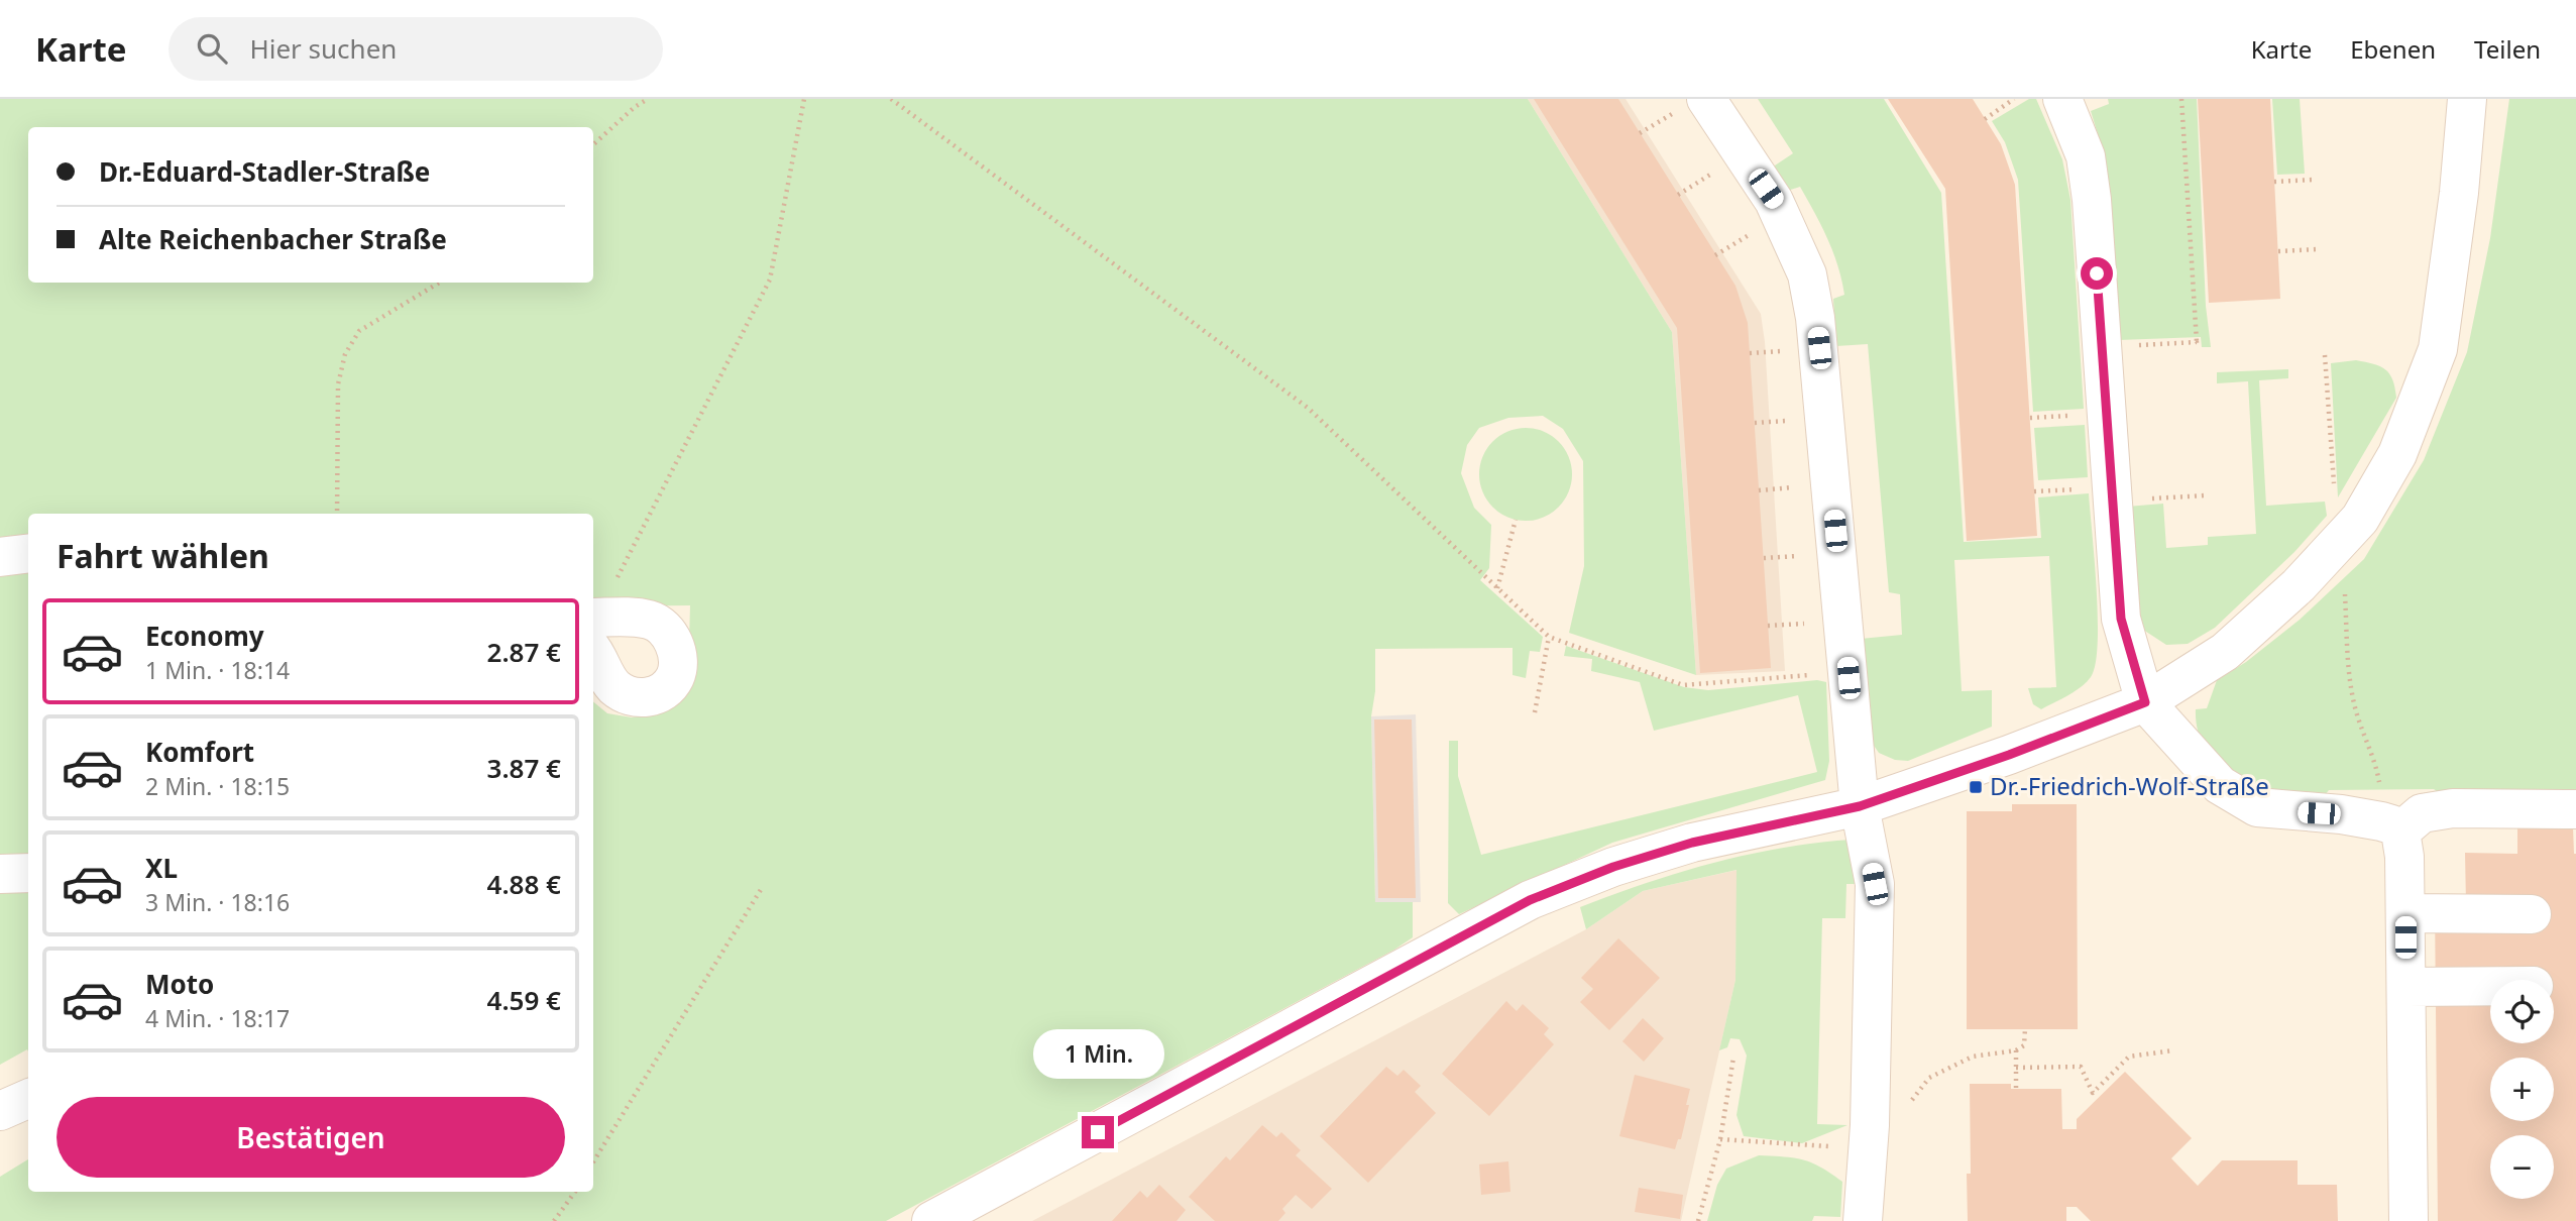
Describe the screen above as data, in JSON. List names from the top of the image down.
{
  "places": {
    "transit": ["Dr.-Friedrich-Wolf-Straße"]
  },
  "page": {
    "header": "Karte",
    "search": "Hier suchen",
    "nav": ["Karte", "Ebenen", "Teilen"],
    "banner": ["Dr.-Eduard-Stadler-Straße", "Alte Reichenbacher Straße"],
    "heading": "Fahrt wählen",
    "list": [
      {
        "name": "Economy",
        "note": "1 Min. · 18:14",
        "value": "2.87 €"
      },
      {
        "name": "Komfort",
        "note": "2 Min. · 18:15",
        "value": "3.87 €"
      },
      {
        "name": "XL",
        "note": "3 Min. · 18:16",
        "value": "4.88 €"
      },
      {
        "name": "Moto",
        "note": "4 Min. · 18:17",
        "value": "4.59 €"
      }
    ],
    "map_buttons": ["+", "−"],
    "bubble": "1 Min.",
    "buttons": "Bestätigen"
  }
}
